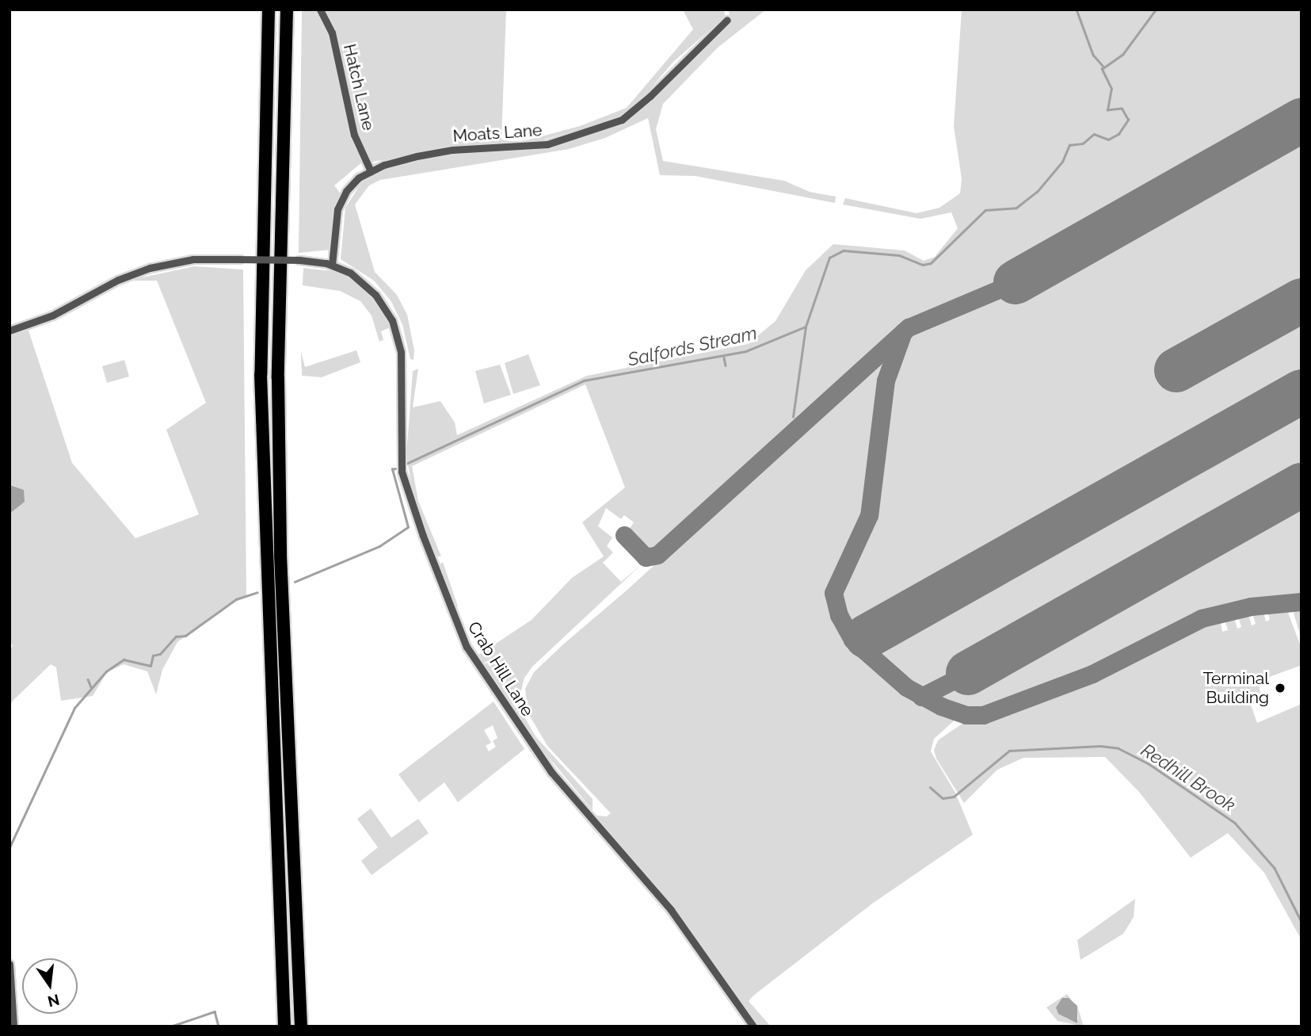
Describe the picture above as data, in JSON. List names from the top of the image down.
{
  "streets": {
    "street": ["Hatch Lane", "Moats Lane", "Crab Hill Lane"]
  },
  "crossings": [
    ["Hatch Lane", "Moats Lane"],
    ["Moats Lane", "Crab Hill Lane"]
  ],
  "water": ["Salfords Stream", "Redhill Brook"],
  "places": ["Terminal Building"],
  "north": "bottom"
}
